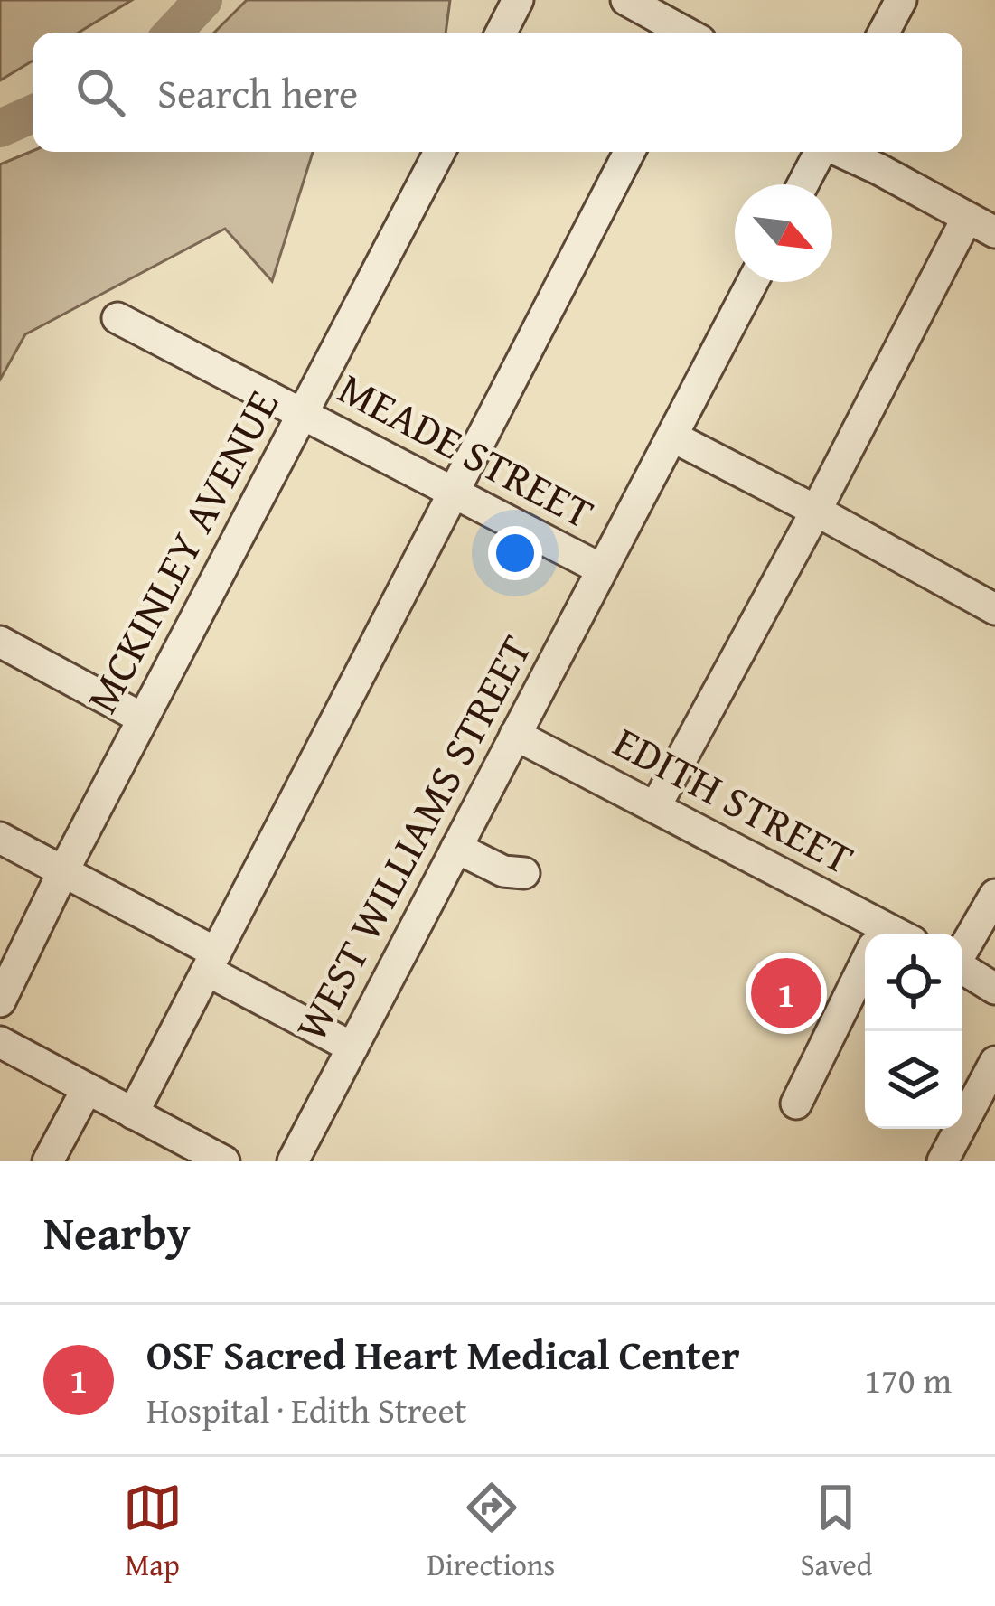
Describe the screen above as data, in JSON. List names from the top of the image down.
{
  "streets": {
    "street": [
      "MEADE STREET",
      "MCKINLEY AVENUE",
      "EDITH STREET",
      "WEST WILLIAMS STREET"
    ]
  },
  "crossings": [
    ["MEADE STREET", "MCKINLEY AVENUE"],
    ["MEADE STREET", "WEST WILLIAMS STREET"],
    ["EDITH STREET", "WEST WILLIAMS STREET"]
  ],
  "north": "bottom right",
  "page": {
    "search": "Search here",
    "pins": "1",
    "heading": "Nearby",
    "list": [
      {
        "mark": "1",
        "name": "OSF Sacred Heart Medical Center",
        "note": "Hospital · Edith Street",
        "value": "170 m"
      }
    ],
    "nav": ["Map", "Directions", "Saved"]
  }
}
